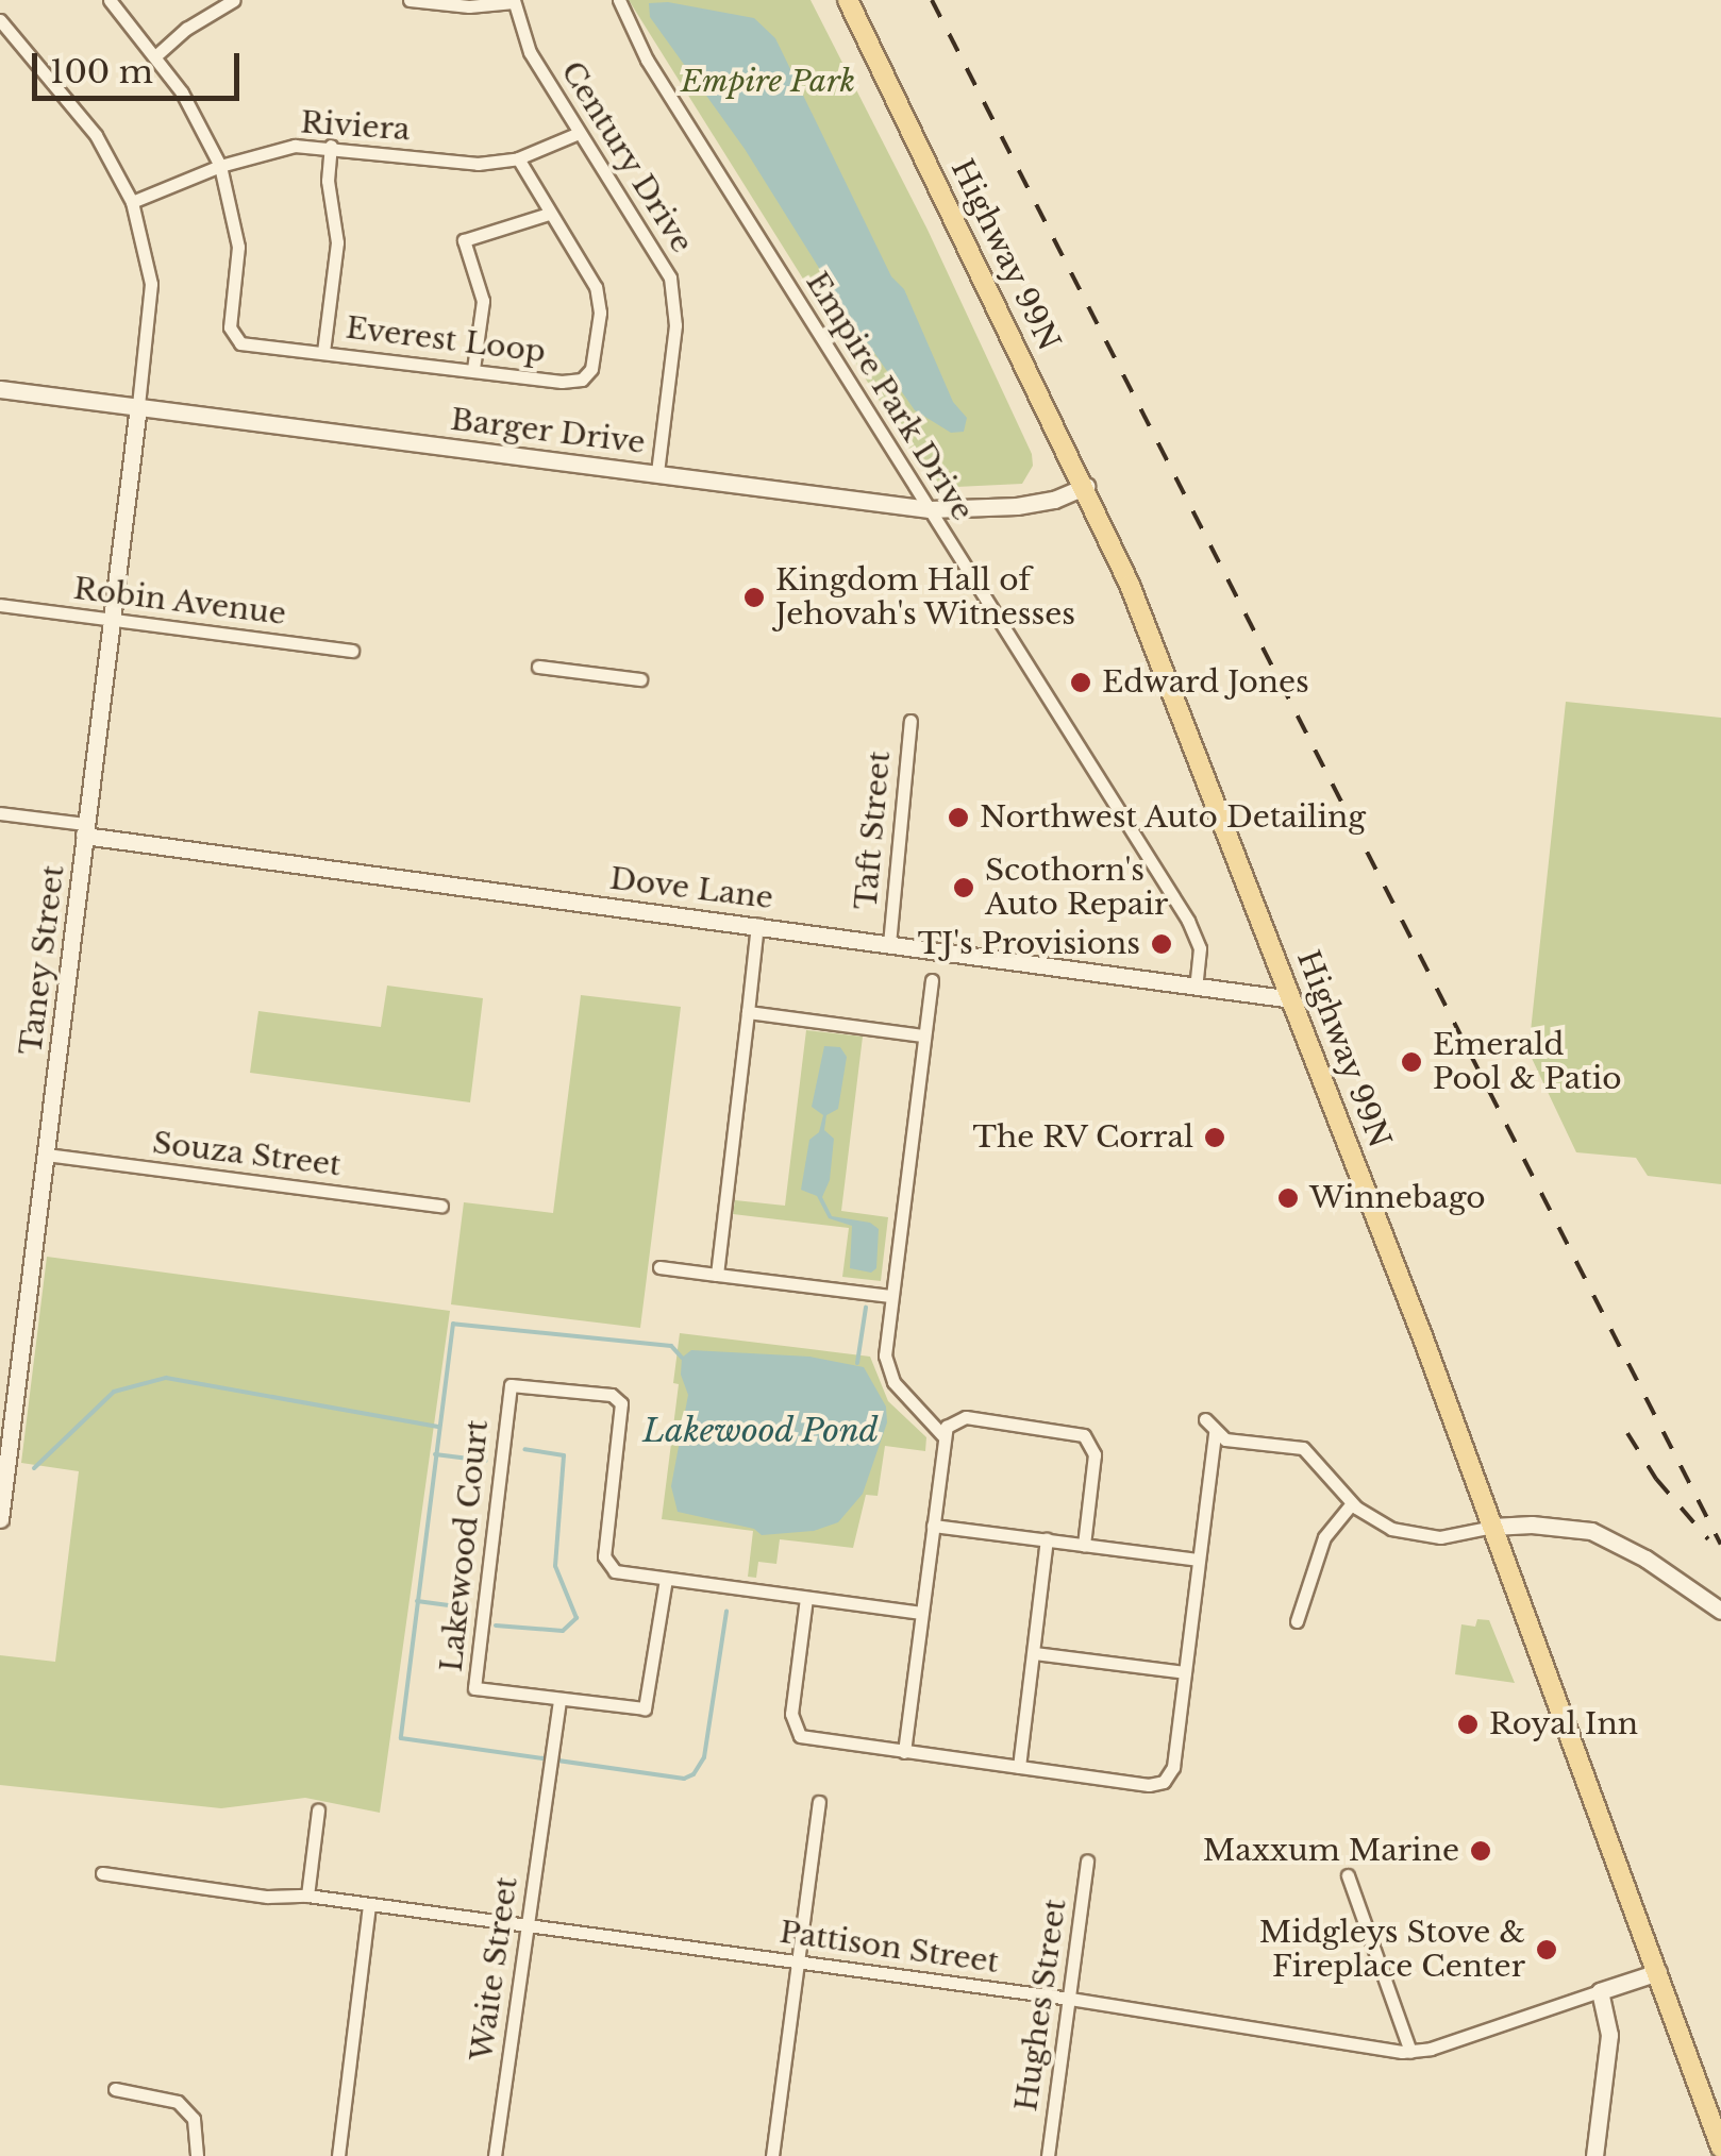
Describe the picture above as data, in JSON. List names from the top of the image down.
{
  "streets": {
    "main road": ["Highway 99N"],
    "street": [
      "Riviera",
      "Century Drive",
      "Everest Loop",
      "Empire Park Drive",
      "Barger Drive",
      "Robin Avenue",
      "Taft Street",
      "Dove Lane",
      "Taney Street",
      "Souza Street",
      "Lakewood Court",
      "Pattison Street",
      "Waite Street",
      "Hughes Street"
    ]
  },
  "crossings": [
    ["Riviera", "Century Drive"],
    ["Riviera", "Everest Loop"],
    ["Century Drive", "Barger Drive"],
    ["Highway 99N", "Barger Drive"],
    ["Highway 99N", "Dove Lane"],
    ["Highway 99N", "Pattison Street"],
    ["Empire Park Drive", "Barger Drive"],
    ["Empire Park Drive", "Dove Lane"],
    ["Barger Drive", "Taney Street"],
    ["Robin Avenue", "Taney Street"],
    ["Taft Street", "Dove Lane"],
    ["Dove Lane", "Taney Street"],
    ["Taney Street", "Souza Street"],
    ["Lakewood Court", "Waite Street"],
    ["Pattison Street", "Waite Street"],
    ["Pattison Street", "Hughes Street"]
  ],
  "water": ["Lakewood Pond"],
  "parks": ["Empire Park"],
  "places": [
    "Kingdom Hall of Jehovah's Witnesses",
    "Edward Jones",
    "Northwest Auto Detailing",
    "Scothorn's Auto Repair",
    "TJ's Provisions",
    "Emerald Pool & Patio",
    "The RV Corral",
    "Winnebago",
    "Royal Inn",
    "Maxxum Marine",
    "Midgleys Stove & Fireplace Center"
  ],
  "scale_bar": "100 m"
}
